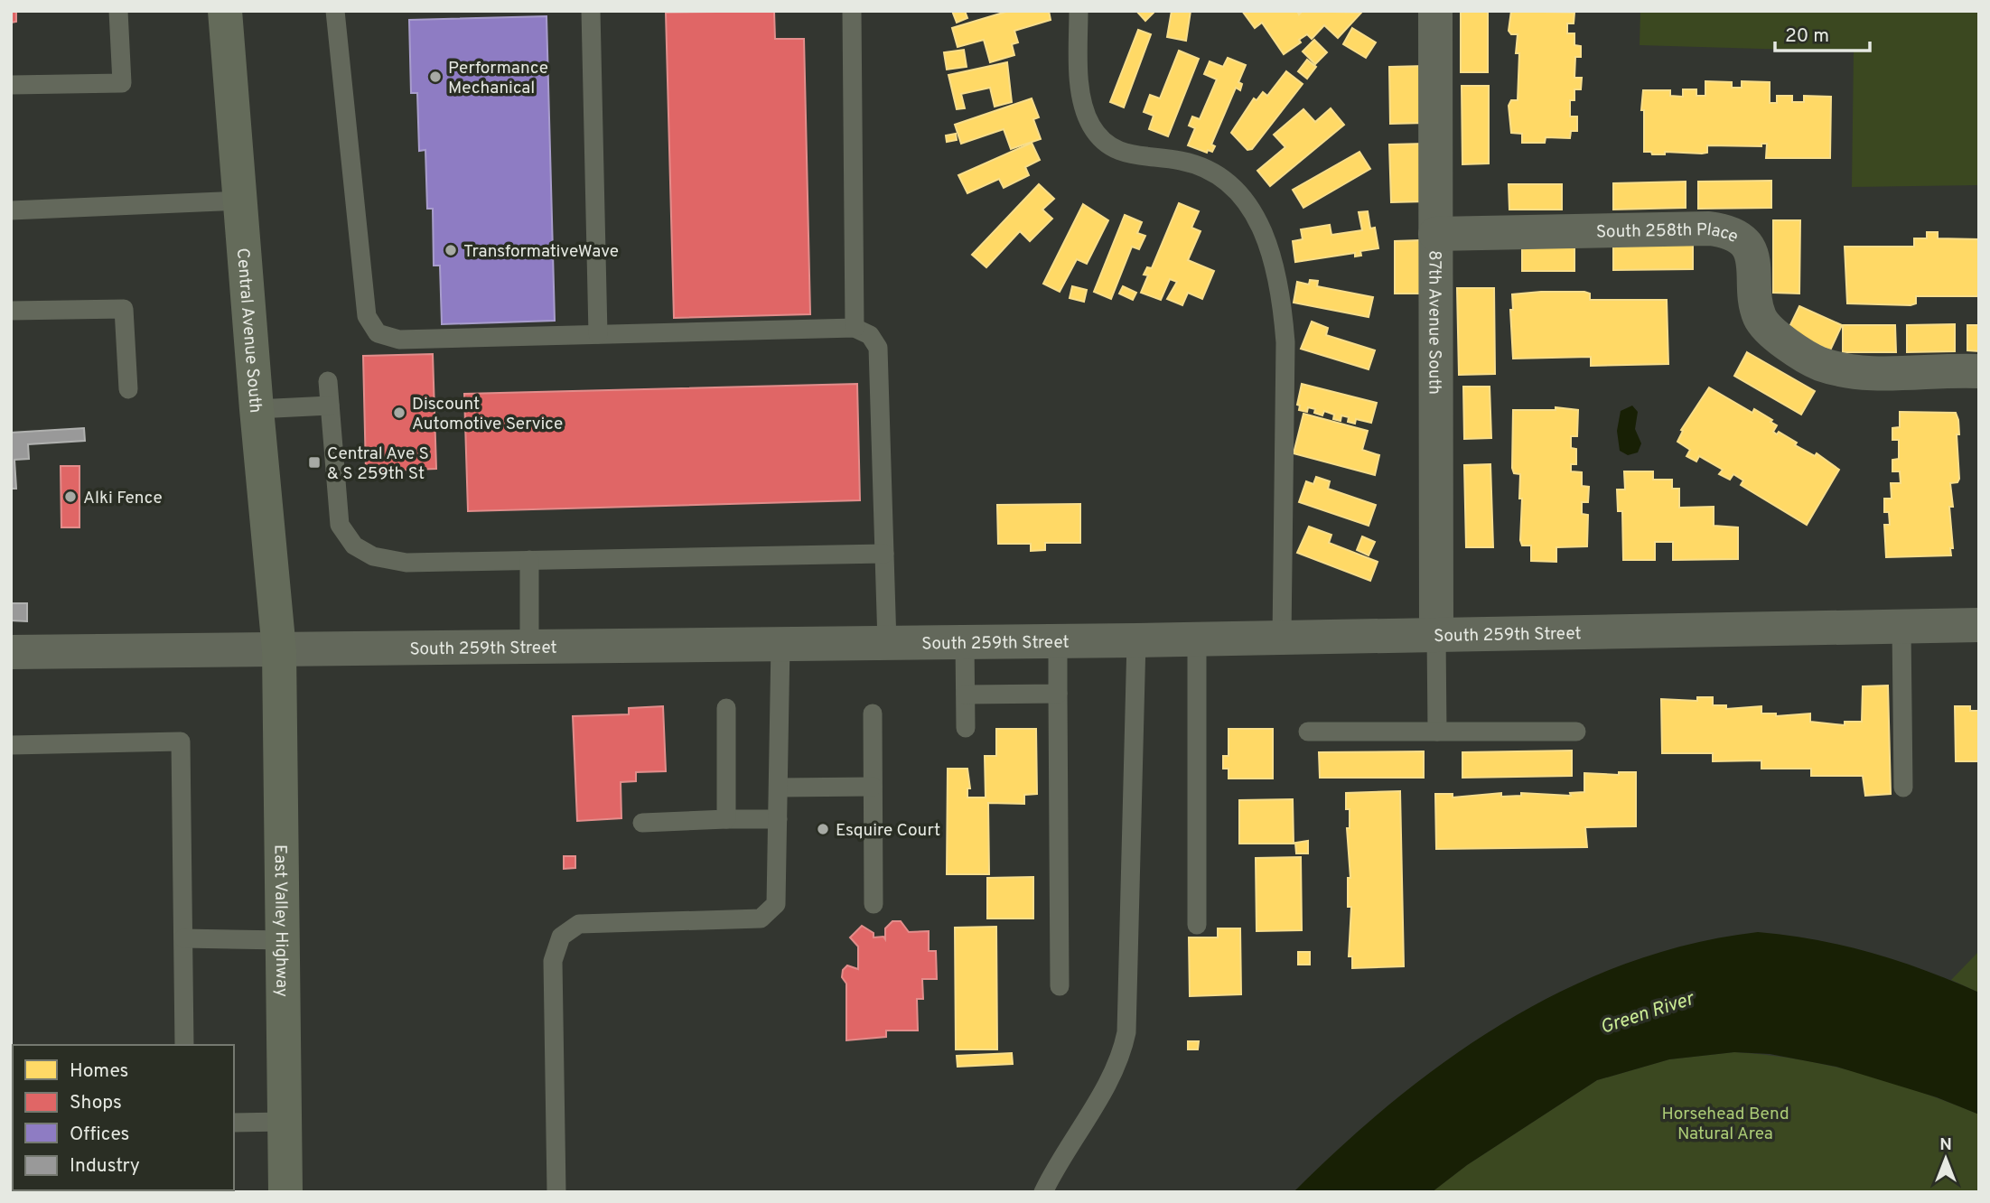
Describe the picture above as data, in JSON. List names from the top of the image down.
{
  "streets": {
    "main road": ["Central Avenue South", "East Valley Highway"],
    "street": ["South 258th Place", "87th Avenue South", "South 259th Street"]
  },
  "crossings": [
    ["South 258th Place", "87th Avenue South"],
    ["87th Avenue South", "South 259th Street"],
    ["Central Avenue South", "South 259th Street"],
    ["Central Avenue South", "East Valley Highway"],
    ["South 259th Street", "East Valley Highway"]
  ],
  "water": ["Green River"],
  "parks": ["Horsehead Bend Natural Area"],
  "places": {
    "other": [
      "Performance Mechanical",
      "TransformativeWave",
      "Discount Automotive Service",
      "Alki Fence",
      "Esquire Court"
    ],
    "transit": ["Central Ave S & S 259th St"]
  },
  "legend": [
    "Homes",
    "Shops",
    "Offices",
    "Industry"
  ],
  "scale_bar": "20 m",
  "north": "top"
}
